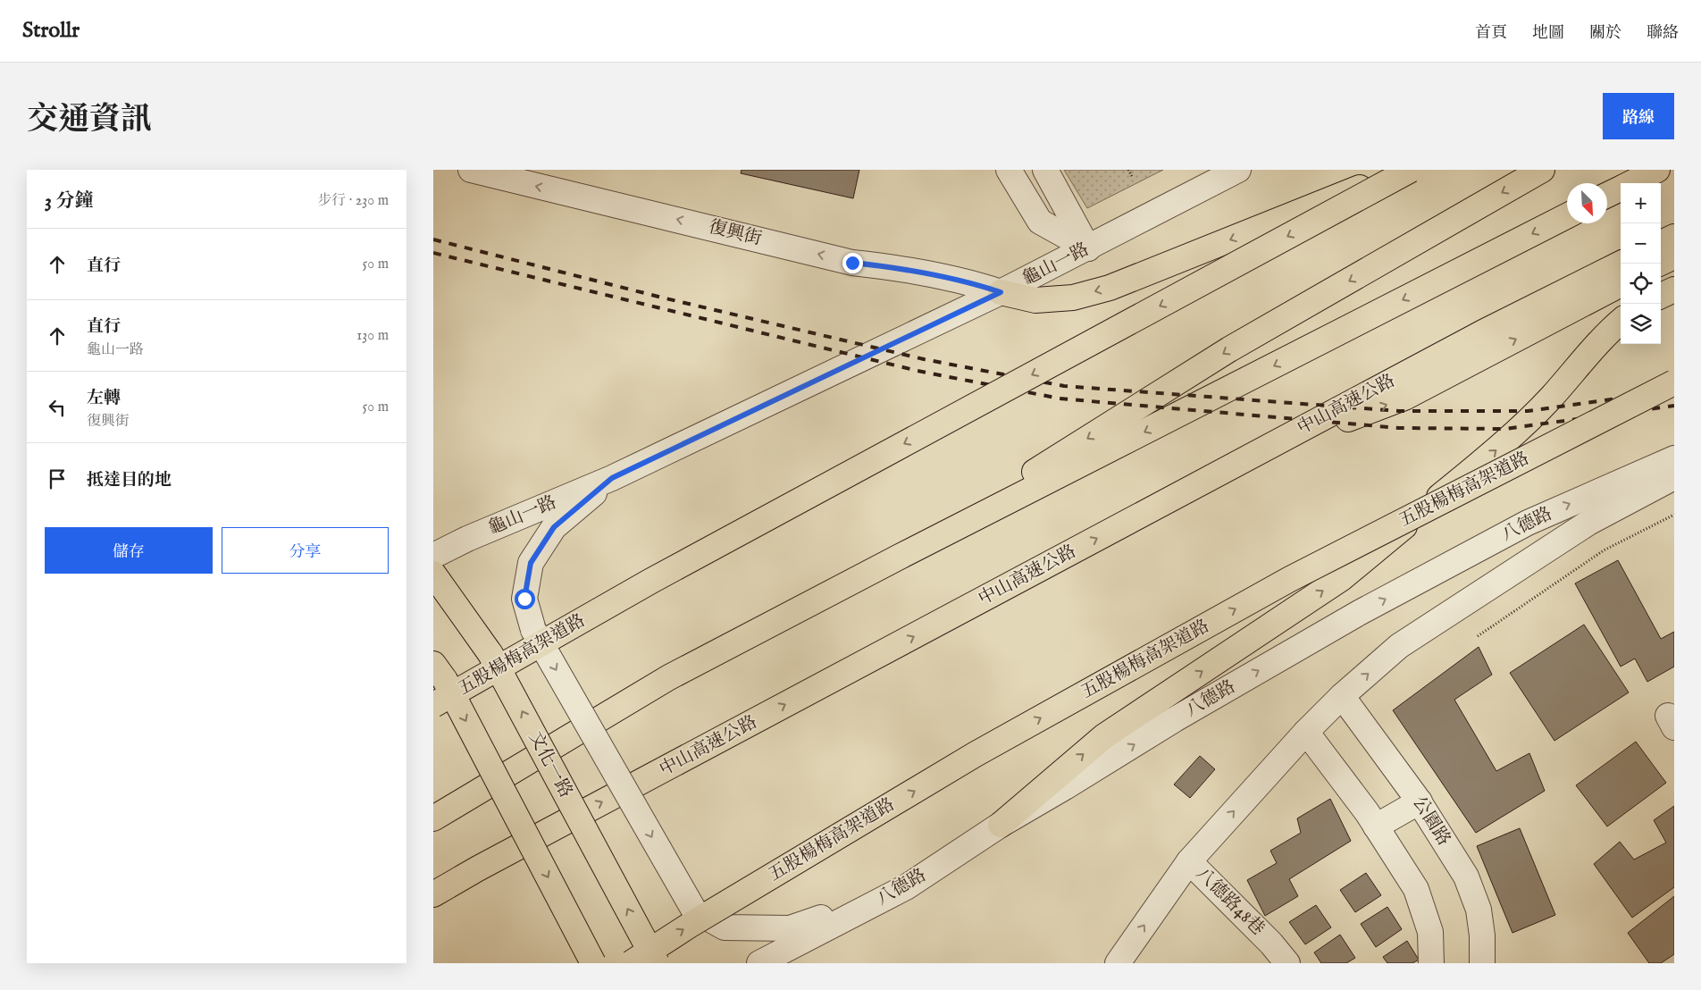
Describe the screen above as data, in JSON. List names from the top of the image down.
{
  "streets": {
    "main road": ["中山高速公路", "五股楊梅高架道路", "文化一路"],
    "street": [
      "復興街",
      "龜山一路",
      "八德路",
      "公園路",
      "八德路48巷"
    ]
  },
  "crossings": [
    ["復興街", "龜山一路"],
    ["八德路", "公園路"],
    ["八德路", "八德路48巷"]
  ],
  "one_way": ["復興街", "八德路"],
  "north": "bottom right",
  "page": {
    "header": "Strollr",
    "nav": [
      "首頁",
      "地圖",
      "關於",
      "聯絡"
    ],
    "title": "交通資訊",
    "buttons": [
      "路線",
      ["儲存", "分享"]
    ],
    "heading": ["3 分鐘", "步行 · 230 m"],
    "map_buttons": ["+", "−"],
    "list": [
      ["直行", "50 m"],
      ["直行", "龜山一路", "130 m"],
      ["左轉", "復興街", "50 m"],
      "抵達目的地"
    ]
  }
}
